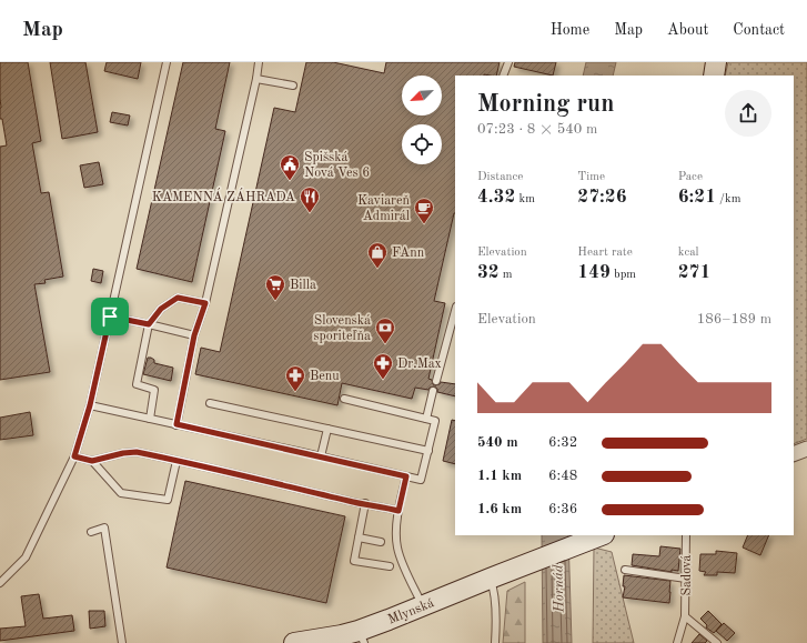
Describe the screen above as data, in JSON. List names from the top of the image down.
{
  "streets": {
    "street": ["Mlynská"],
    "lane": ["Sadová"]
  },
  "water": ["Hornád"],
  "places": {
    "public building": ["Spišská Nová Ves 6"],
    "restaurant": ["KAMENNÁ ZÁHRADA"],
    "cafe": ["Kaviareň Admirál"],
    "shop": ["FAnn"],
    "supermarket": ["Billa"],
    "bank": ["Slovenská sporiteľňa"],
    "pharmacy": ["Dr.Max", "Benu"]
  },
  "north": "bottom left",
  "page": {
    "header": "Map",
    "nav": [
      "Home",
      "Map",
      "About",
      "Contact"
    ],
    "heading": ["Morning run", "07:23 · 8 × 540 m"],
    "stats": [
      ["Distance", "4.32 km"],
      ["Time", "27:26"],
      ["Pace", "6:21 /km"],
      ["Elevation", "32 m"],
      ["Heart rate", "149 bpm"],
      ["kcal", "271"]
    ],
    "chart": ["Elevation", "186–189 m"],
    "list": [
      {
        "name": "540 m",
        "note": "6:32"
      },
      {
        "name": "1.1 km",
        "note": "6:48"
      },
      {
        "name": "1.6 km",
        "note": "6:36"
      }
    ]
  }
}
